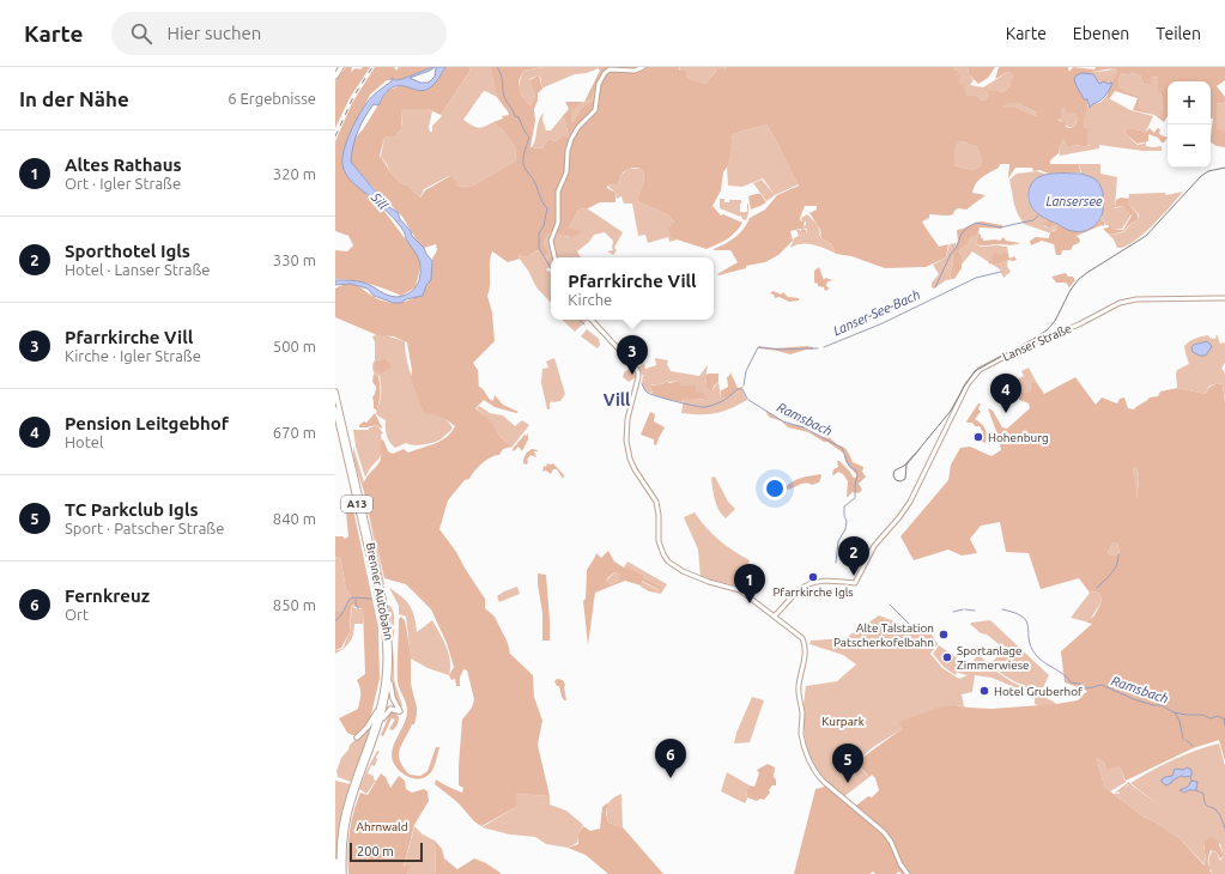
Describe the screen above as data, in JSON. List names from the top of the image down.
{
  "streets": {
    "highway": ["A13", "Brenner Autobahn"],
    "main road": ["Lanser Straße"]
  },
  "districts": ["Vill"],
  "water": [
    "Sill",
    "Lansersee",
    "Lanser-See-Bach",
    "Ramsbach"
  ],
  "parks": ["Kurpark", "Ahrnwald"],
  "places": [
    "Hohenburg",
    "Pfarrkirche Igls",
    "Alte Talstation Patscherkofelbahn",
    "Sportanlage Zimmerwiese",
    "Hotel Gruberhof"
  ],
  "scale_bar": "200 m",
  "page": {
    "header": "Karte",
    "search": "Hier suchen",
    "nav": ["Karte", "Ebenen", "Teilen"],
    "heading": ["In der Nähe", "6 Ergebnisse"],
    "map_buttons": ["+", "−"],
    "list": [
      {
        "mark": "1",
        "name": "Altes Rathaus",
        "note": "Ort · Igler Straße",
        "value": "320 m"
      },
      {
        "mark": "2",
        "name": "Sporthotel Igls",
        "note": "Hotel · Lanser Straße",
        "value": "330 m"
      },
      {
        "mark": "3",
        "name": "Pfarrkirche Vill",
        "note": "Kirche · Igler Straße",
        "value": "500 m"
      },
      {
        "mark": "4",
        "name": "Pension Leitgebhof",
        "note": "Hotel",
        "value": "670 m"
      },
      {
        "mark": "5",
        "name": "TC Parkclub Igls",
        "note": "Sport · Patscher Straße",
        "value": "840 m"
      },
      {
        "mark": "6",
        "name": "Fernkreuz",
        "note": "Ort",
        "value": "850 m"
      }
    ],
    "popup": ["Pfarrkirche Vill", "Kirche"],
    "pins": [
      "3",
      "4",
      "2",
      "1",
      "6",
      "5"
    ],
    "scale": "200 m"
  }
}
